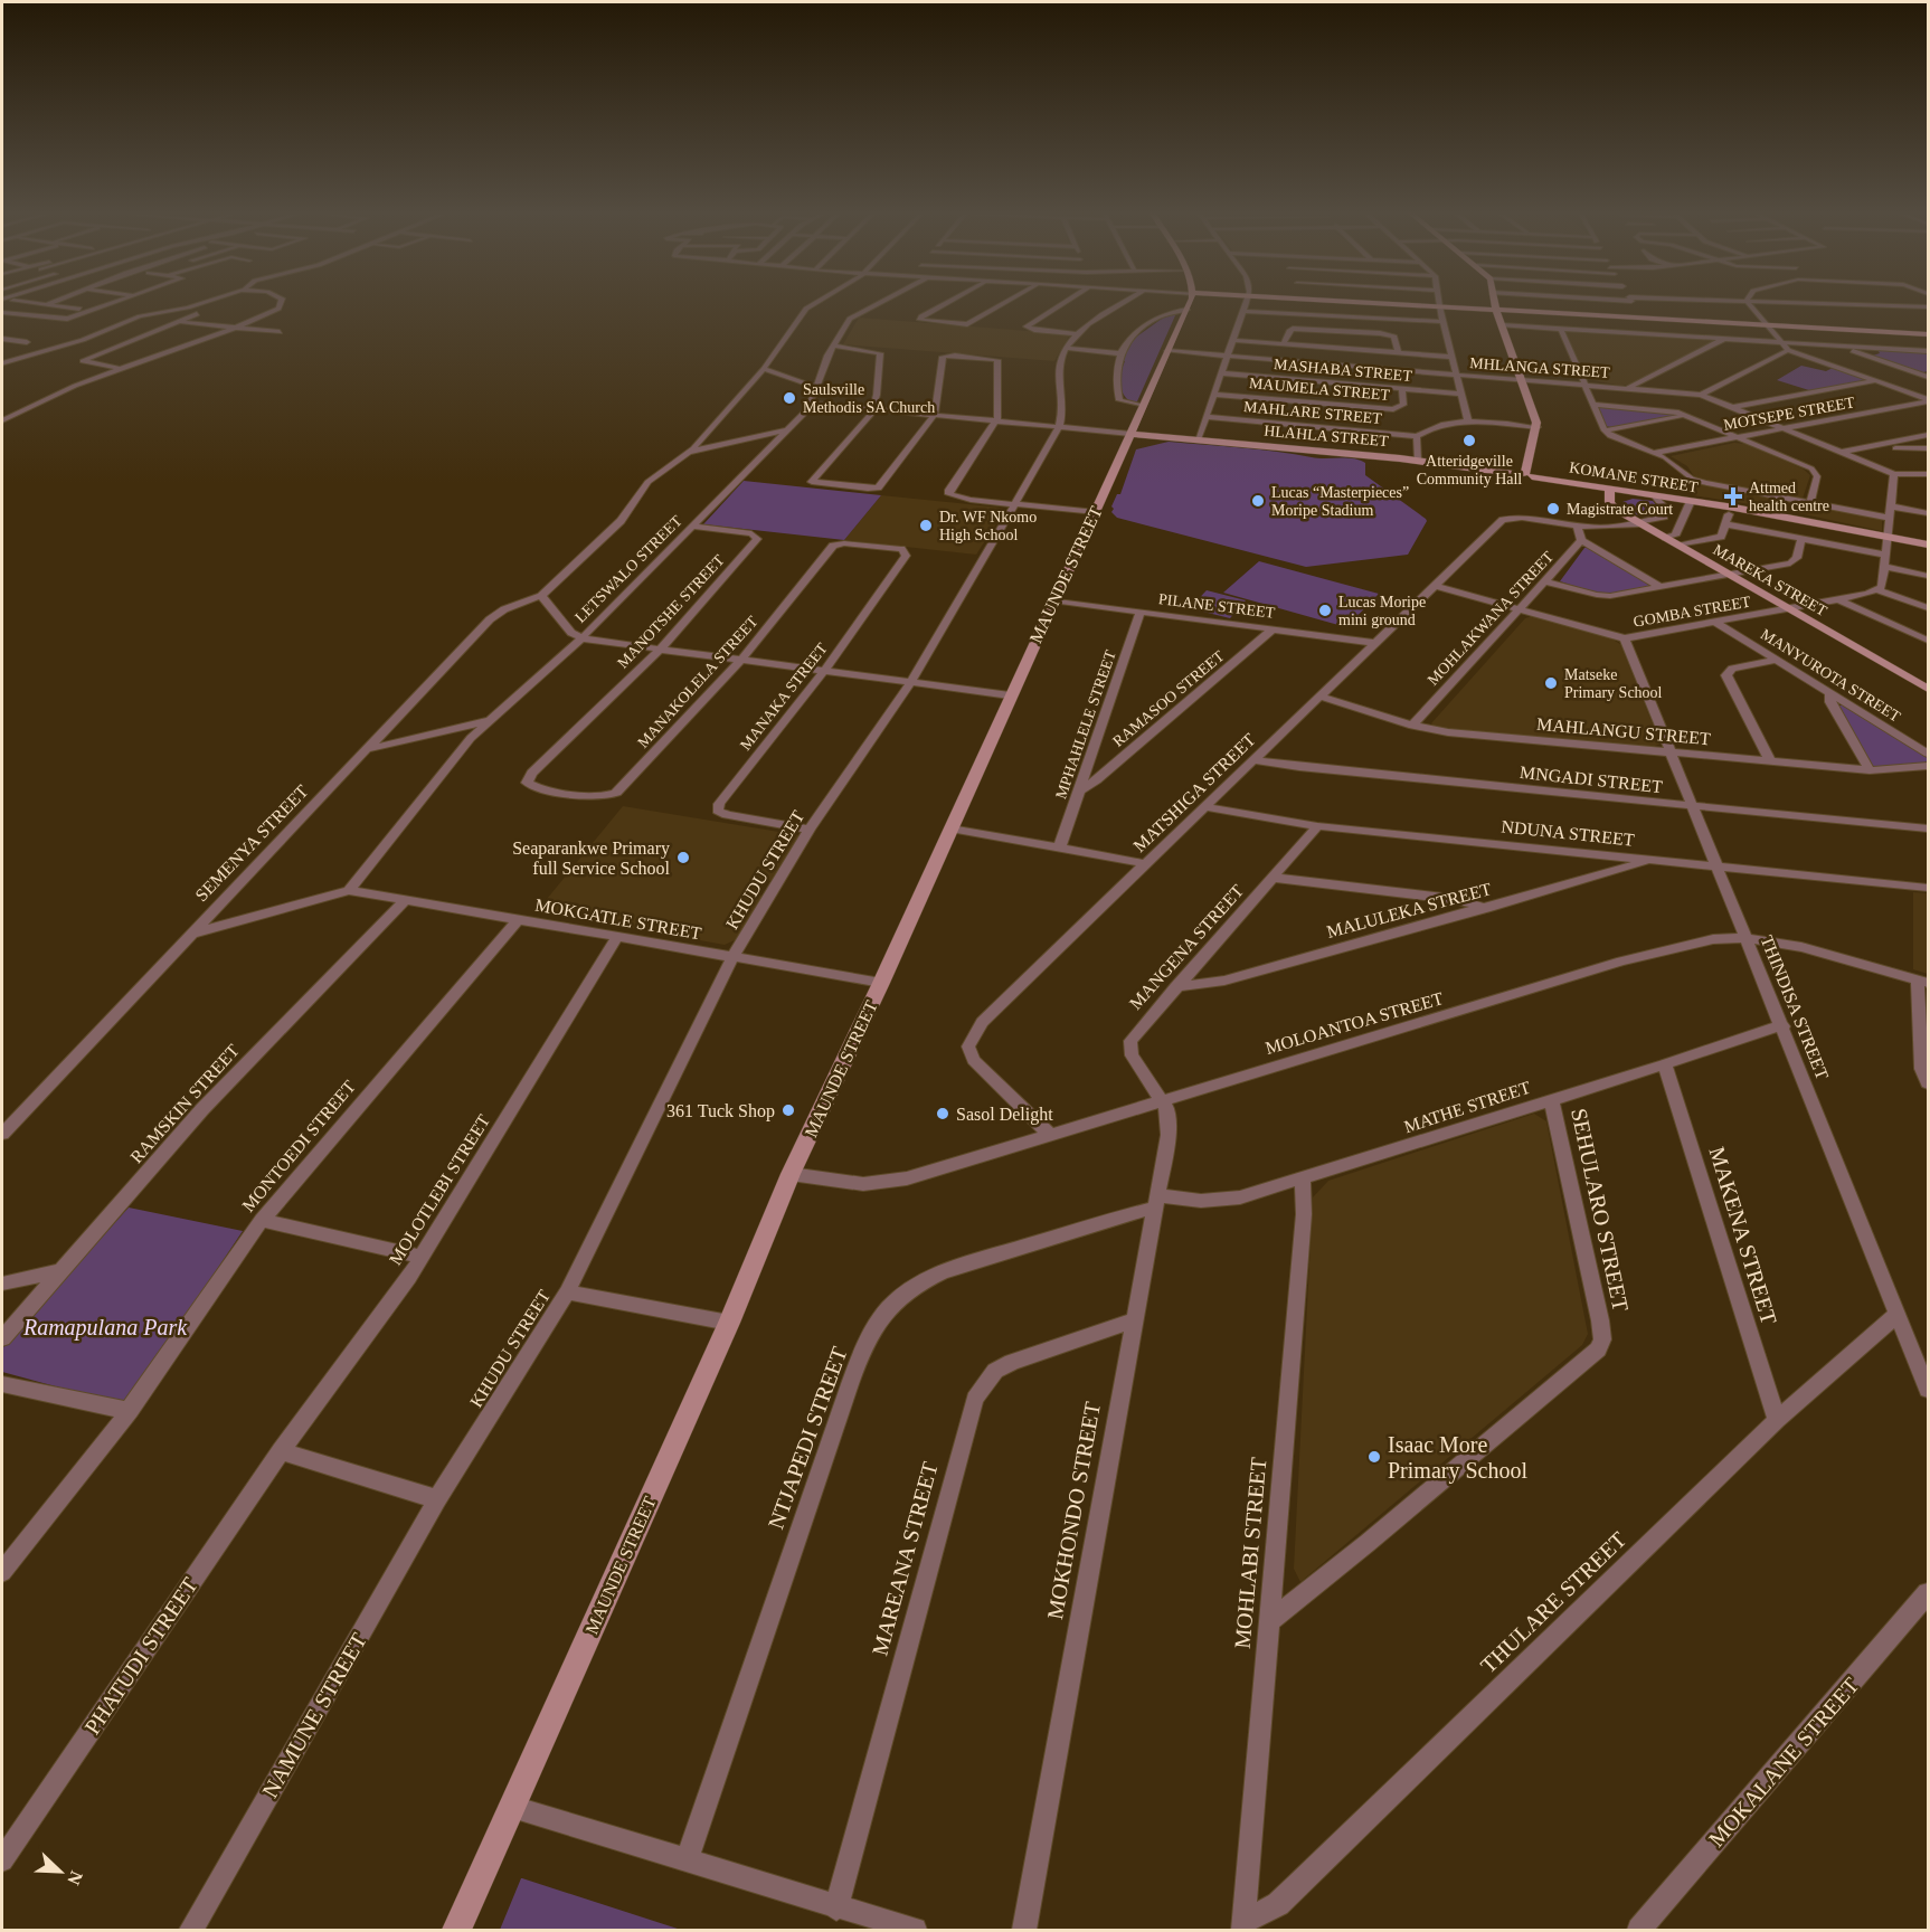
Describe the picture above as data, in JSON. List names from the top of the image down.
{
  "streets": {
    "street": [
      "MHLANGA STREET",
      "MASHABA STREET",
      "MAUMELA STREET",
      "MAHLARE STREET",
      "MOTSEPE STREET",
      "HLAHLA STREET",
      "KOMANE STREET",
      "LETSWALO STREET",
      "MAUNDE STREET",
      "MAREKA STREET",
      "PILANE STREET",
      "MANOTSHE STREET",
      "GOMBA STREET",
      "MOHLAKWANA STREET",
      "MANYUROTA STREET",
      "MANAKOLELA STREET",
      "MANAKA STREET",
      "RAMASOO STREET",
      "MPHAHLELE STREET",
      "MAHLANGU STREET",
      "MNGADI STREET",
      "MATSHIGA STREET",
      "NDUNA STREET",
      "SEMENYA STREET",
      "KHUDU STREET",
      "MALULEKA STREET",
      "MOKGATLE STREET",
      "MANGENA STREET",
      "THINDISA STREET",
      "MOLOANTOA STREET",
      "RAMSKIN STREET",
      "MATHE STREET",
      "MONTOEDI STREET",
      "MOLOTLEBI STREET",
      "SEHULARO STREET",
      "MAKENA STREET",
      "NTJAPEDI STREET",
      "MOKHONDO STREET",
      "MOHLABI STREET",
      "MAREANA STREET",
      "THULARE STREET",
      "PHATUDI STREET",
      "NAMUNE STREET",
      "MOKALANE STREET"
    ]
  },
  "crossings": [
    ["MHLANGA STREET", "MOTSEPE STREET"],
    ["MHLANGA STREET", "MAUNDE STREET"],
    ["MASHABA STREET", "MAUMELA STREET"],
    ["HLAHLA STREET", "KOMANE STREET"],
    ["HLAHLA STREET", "MAUNDE STREET"],
    ["KOMANE STREET", "MAREKA STREET"],
    ["LETSWALO STREET", "MANOTSHE STREET"],
    ["LETSWALO STREET", "MOKGATLE STREET"],
    ["MAUNDE STREET", "PILANE STREET"],
    ["MAUNDE STREET", "MOKGATLE STREET"],
    ["MAUNDE STREET", "MOLOANTOA STREET"],
    ["MAREKA STREET", "GOMBA STREET"],
    ["MAREKA STREET", "MATSHIGA STREET"],
    ["PILANE STREET", "RAMASOO STREET"],
    ["PILANE STREET", "MPHAHLELE STREET"],
    ["PILANE STREET", "MATSHIGA STREET"],
    ["MANOTSHE STREET", "MANAKOLELA STREET"],
    ["GOMBA STREET", "MOHLAKWANA STREET"],
    ["GOMBA STREET", "MANYUROTA STREET"],
    ["GOMBA STREET", "MATSHIGA STREET"],
    ["GOMBA STREET", "THINDISA STREET"],
    ["MOHLAKWANA STREET", "MAHLANGU STREET"],
    ["MANAKOLELA STREET", "MANAKA STREET"],
    ["MANAKA STREET", "KHUDU STREET"],
    ["RAMASOO STREET", "MPHAHLELE STREET"],
    ["MAHLANGU STREET", "MATSHIGA STREET"],
    ["MAHLANGU STREET", "THINDISA STREET"],
    ["MNGADI STREET", "MATSHIGA STREET"],
    ["MNGADI STREET", "THINDISA STREET"],
    ["MATSHIGA STREET", "NDUNA STREET"],
    ["MATSHIGA STREET", "MOLOANTOA STREET"],
    ["NDUNA STREET", "MALULEKA STREET"],
    ["NDUNA STREET", "MANGENA STREET"],
    ["NDUNA STREET", "THINDISA STREET"],
    ["KHUDU STREET", "MOKGATLE STREET"],
    ["KHUDU STREET", "NAMUNE STREET"],
    ["MALULEKA STREET", "MANGENA STREET"],
    ["MOKGATLE STREET", "RAMSKIN STREET"],
    ["MOKGATLE STREET", "MONTOEDI STREET"],
    ["MOKGATLE STREET", "MOLOTLEBI STREET"],
    ["MANGENA STREET", "MOLOANTOA STREET"],
    ["MANGENA STREET", "MOKHONDO STREET"],
    ["THINDISA STREET", "MOLOANTOA STREET"],
    ["THINDISA STREET", "MATHE STREET"],
    ["THINDISA STREET", "THULARE STREET"],
    ["MOLOANTOA STREET", "MOKHONDO STREET"],
    ["MATHE STREET", "SEHULARO STREET"],
    ["MATHE STREET", "MAKENA STREET"],
    ["MATHE STREET", "NTJAPEDI STREET"],
    ["MATHE STREET", "MOKHONDO STREET"],
    ["MATHE STREET", "MOHLABI STREET"],
    ["MOLOTLEBI STREET", "PHATUDI STREET"],
    ["SEHULARO STREET", "MOHLABI STREET"],
    ["MAKENA STREET", "THULARE STREET"],
    ["NTJAPEDI STREET", "MOKHONDO STREET"],
    ["MOKHONDO STREET", "MAREANA STREET"],
    ["MOHLABI STREET", "THULARE STREET"]
  ],
  "parks": ["Ramapulana Park"],
  "places": {
    "other": [
      "Saulsville Methodis SA Church",
      "Atteridgeville Community Hall",
      "Lucas “Masterpieces” Moripe Stadium",
      "Magistrate Court",
      "Dr. WF Nkomo High School",
      "Lucas Moripe mini ground",
      "Matseke Primary School",
      "Seaparankwe Primary full Service School",
      "361 Tuck Shop",
      "Sasol Delight",
      "Isaac More Primary School"
    ],
    "health": ["Attmed health centre"]
  },
  "north": "bottom right"
}
